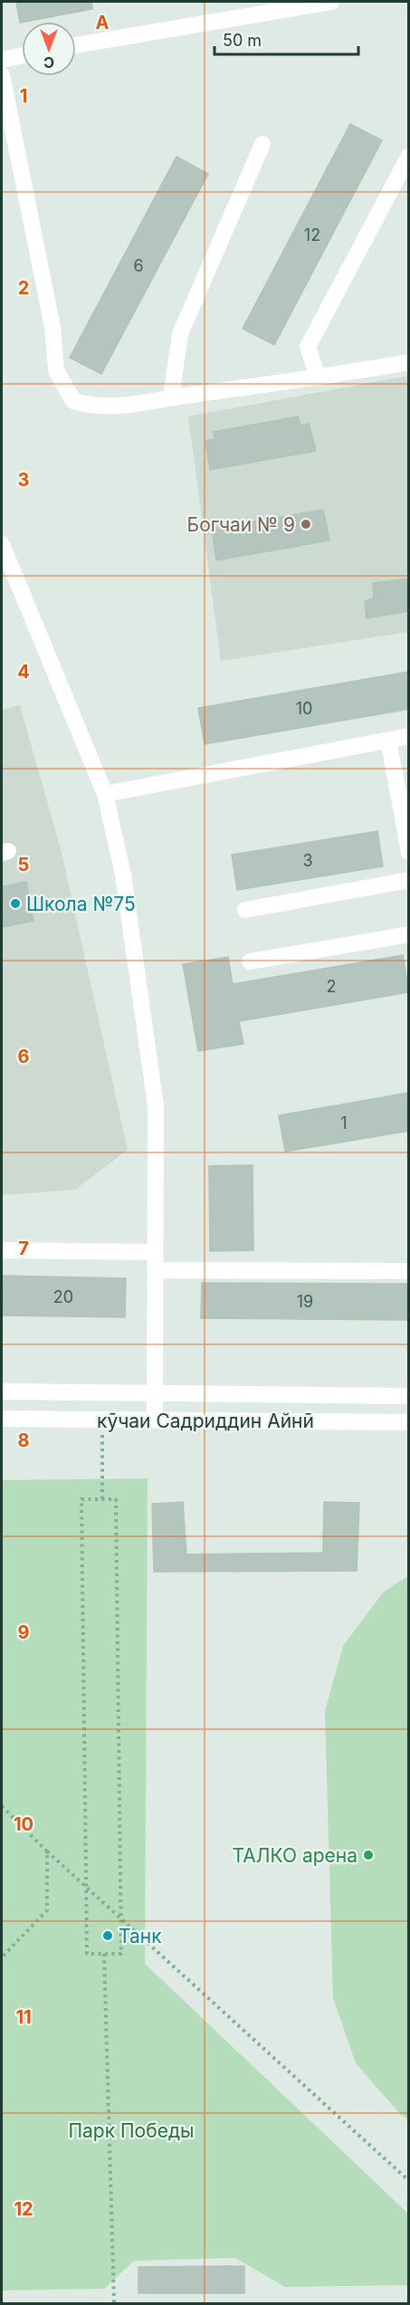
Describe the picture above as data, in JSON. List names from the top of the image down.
{
  "streets": {
    "street": ["кӯчаи Садриддин Айнӣ"]
  },
  "parks": ["Парк Победы"],
  "places": [
    "Богчаи № 9",
    "Школа №75",
    "ТАЛКО арена",
    "Танк"
  ],
  "house_numbers": [
    "12",
    "6",
    "10",
    "3",
    "2",
    "1",
    "20",
    "19"
  ],
  "scale_bar": "50 m",
  "north": "bottom",
  "grid": {
    "columns": ["A"],
    "rows": [
      "1",
      "2",
      "3",
      "4",
      "5",
      "6",
      "7",
      "8",
      "9",
      "10",
      "11",
      "12"
    ]
  }
}
